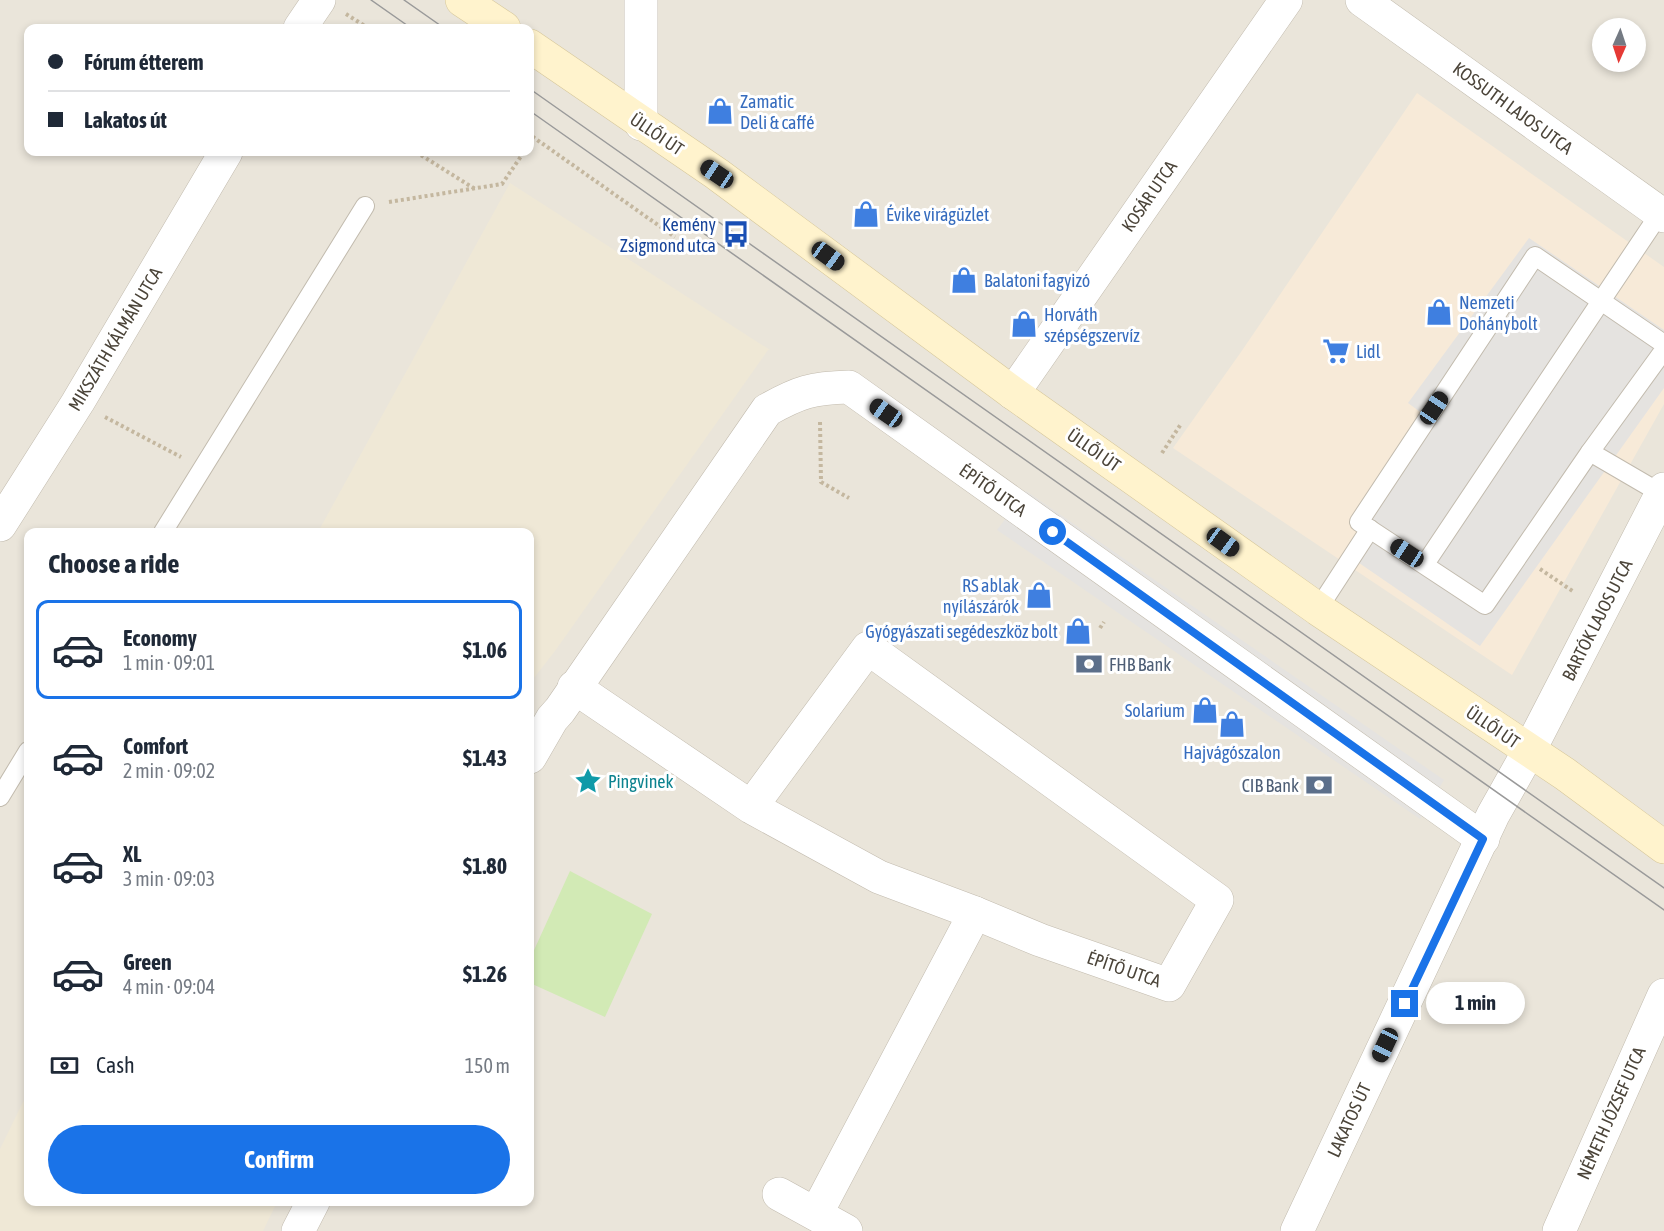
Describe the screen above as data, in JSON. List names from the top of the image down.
{
  "streets": {
    "main road": ["ÜLLŐI ÚT"],
    "street": [
      "KOSSUTH LAJOS UTCA",
      "KOSÁR UTCA",
      "MIKSZÁTH KÁLMÁN UTCA",
      "ÉPÍTŐ UTCA",
      "BARTÓK LAJOS UTCA",
      "NÉMETH JÓZSEF UTCA",
      "LAKATOS ÚT"
    ]
  },
  "crossings": [
    ["ÜLLŐI ÚT", "KOSÁR UTCA"],
    ["ÜLLŐI ÚT", "BARTÓK LAJOS UTCA"],
    ["ÜLLŐI ÚT", "LAKATOS ÚT"],
    ["ÉPÍTŐ UTCA", "LAKATOS ÚT"],
    ["BARTÓK LAJOS UTCA", "LAKATOS ÚT"]
  ],
  "places": {
    "shop": [
      "Zamatic Deli & caffé",
      "Évike virágüzlet",
      "Balatoni fagyizó",
      "Nemzeti Dohánybolt",
      "Horváth szépségszervíz",
      "RS ablak nyílászárók",
      "Gyógyászati segédeszköz bolt",
      "Solarium",
      "Hajvágószalon"
    ],
    "bus stop": ["Kemény Zsigmond utca"],
    "supermarket": ["Lidl"],
    "bank": ["FHB Bank", "CIB Bank"],
    "place": ["Pingvinek"]
  },
  "north": "bottom",
  "page": {
    "banner": ["Fórum étterem", "Lakatos út"],
    "heading": "Choose a ride",
    "list": [
      {
        "name": "Economy",
        "note": "1 min · 09:01",
        "value": "$1.06"
      },
      {
        "name": "Comfort",
        "note": "2 min · 09:02",
        "value": "$1.43"
      },
      {
        "name": "XL",
        "note": "3 min · 09:03",
        "value": "$1.80"
      },
      {
        "name": "Green",
        "note": "4 min · 09:04",
        "value": "$1.26"
      }
    ],
    "bubble": "1 min",
    "pay": ["Cash", "150 m"],
    "buttons": "Confirm"
  }
}
